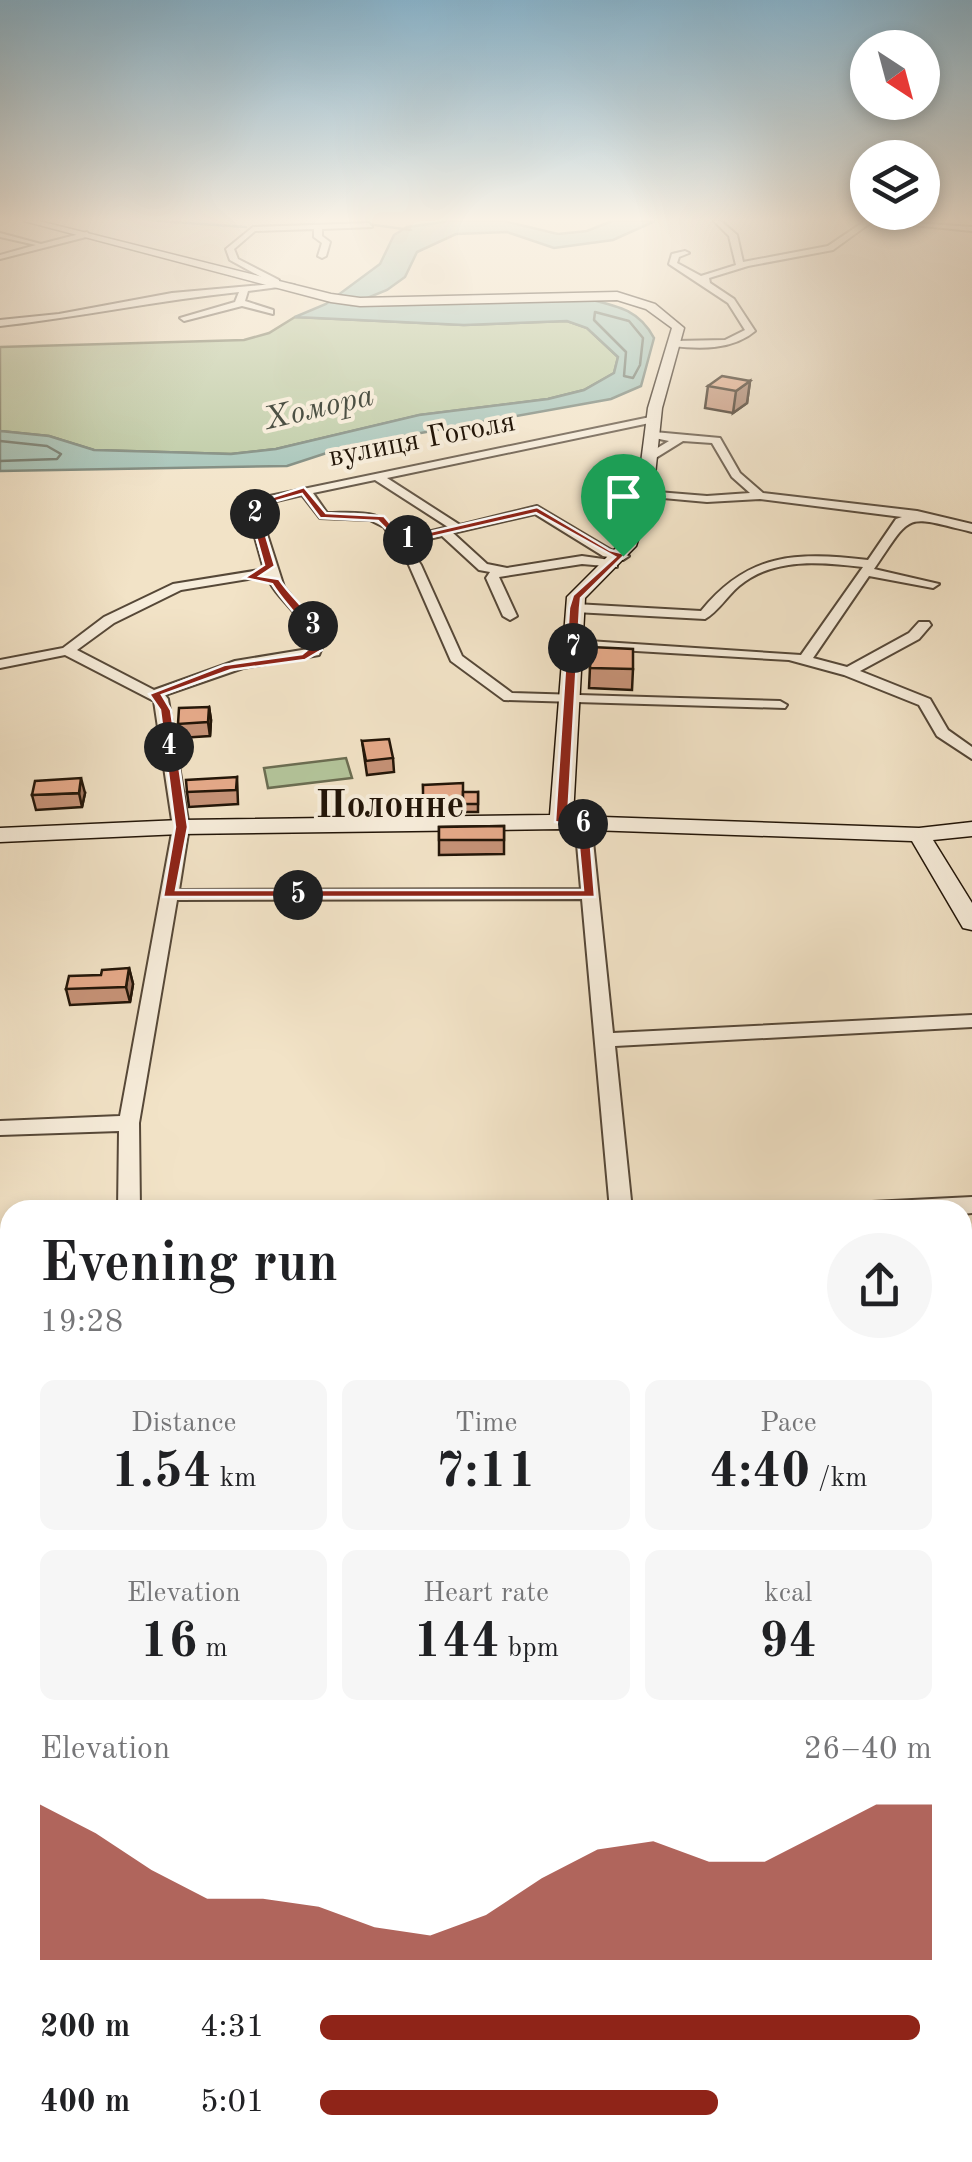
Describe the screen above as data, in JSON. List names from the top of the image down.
{
  "streets": {
    "street": ["вулиця Гоголя"]
  },
  "districts": ["Полонне"],
  "water": ["Хомора"],
  "north": "bottom right",
  "page": {
    "pins": [
      "2",
      "1",
      "3",
      "7",
      "4",
      "6",
      "5"
    ],
    "heading": ["Evening run", "19:28"],
    "stats": [
      ["Distance", "1.54 km"],
      ["Time", "7:11"],
      ["Pace", "4:40 /km"],
      ["Elevation", "16 m"],
      ["Heart rate", "144 bpm"],
      ["kcal", "94"]
    ],
    "chart": ["Elevation", "26–40 m"],
    "list": [
      {
        "name": "200 m",
        "note": "4:31"
      },
      {
        "name": "400 m",
        "note": "5:01"
      }
    ]
  }
}
